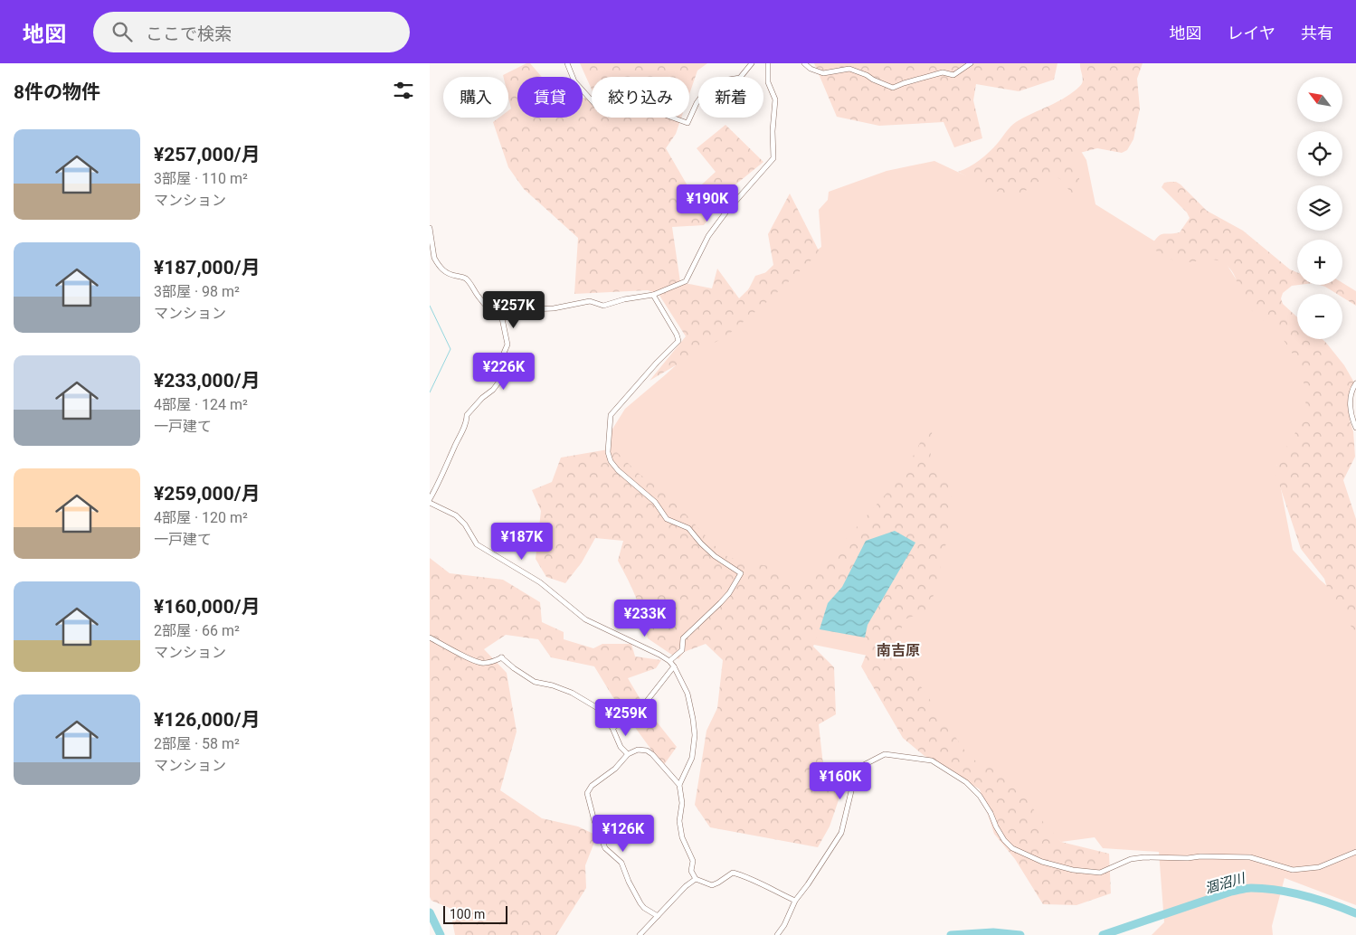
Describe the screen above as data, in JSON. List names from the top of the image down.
{
  "districts": ["南吉原"],
  "water": ["涸沼川"],
  "scale_bar": "100 m",
  "north": "top left",
  "page": {
    "header": "地図",
    "search": "ここで検索",
    "nav": ["地図", "レイヤ", "共有"],
    "heading": "8件の物件",
    "map_buttons": ["+", "−"],
    "chip": [
      "購入",
      "賃貸",
      "絞り込み",
      "新着"
    ],
    "list": [
      {
        "name": "¥257,000/月",
        "note": "3部屋 · 110 m² · マンション"
      },
      {
        "name": "¥187,000/月",
        "note": "3部屋 · 98 m² · マンション"
      },
      {
        "name": "¥233,000/月",
        "note": "4部屋 · 124 m² · 一戸建て"
      },
      {
        "name": "¥259,000/月",
        "note": "4部屋 · 120 m² · 一戸建て"
      },
      {
        "name": "¥160,000/月",
        "note": "2部屋 · 66 m² · マンション"
      },
      {
        "name": "¥126,000/月",
        "note": "2部屋 · 58 m² · マンション"
      }
    ],
    "price": [
      "¥190K",
      "¥257K",
      "¥226K",
      "¥187K",
      "¥233K",
      "¥259K",
      "¥160K",
      "¥126K"
    ],
    "scale": "100 m"
  }
}
